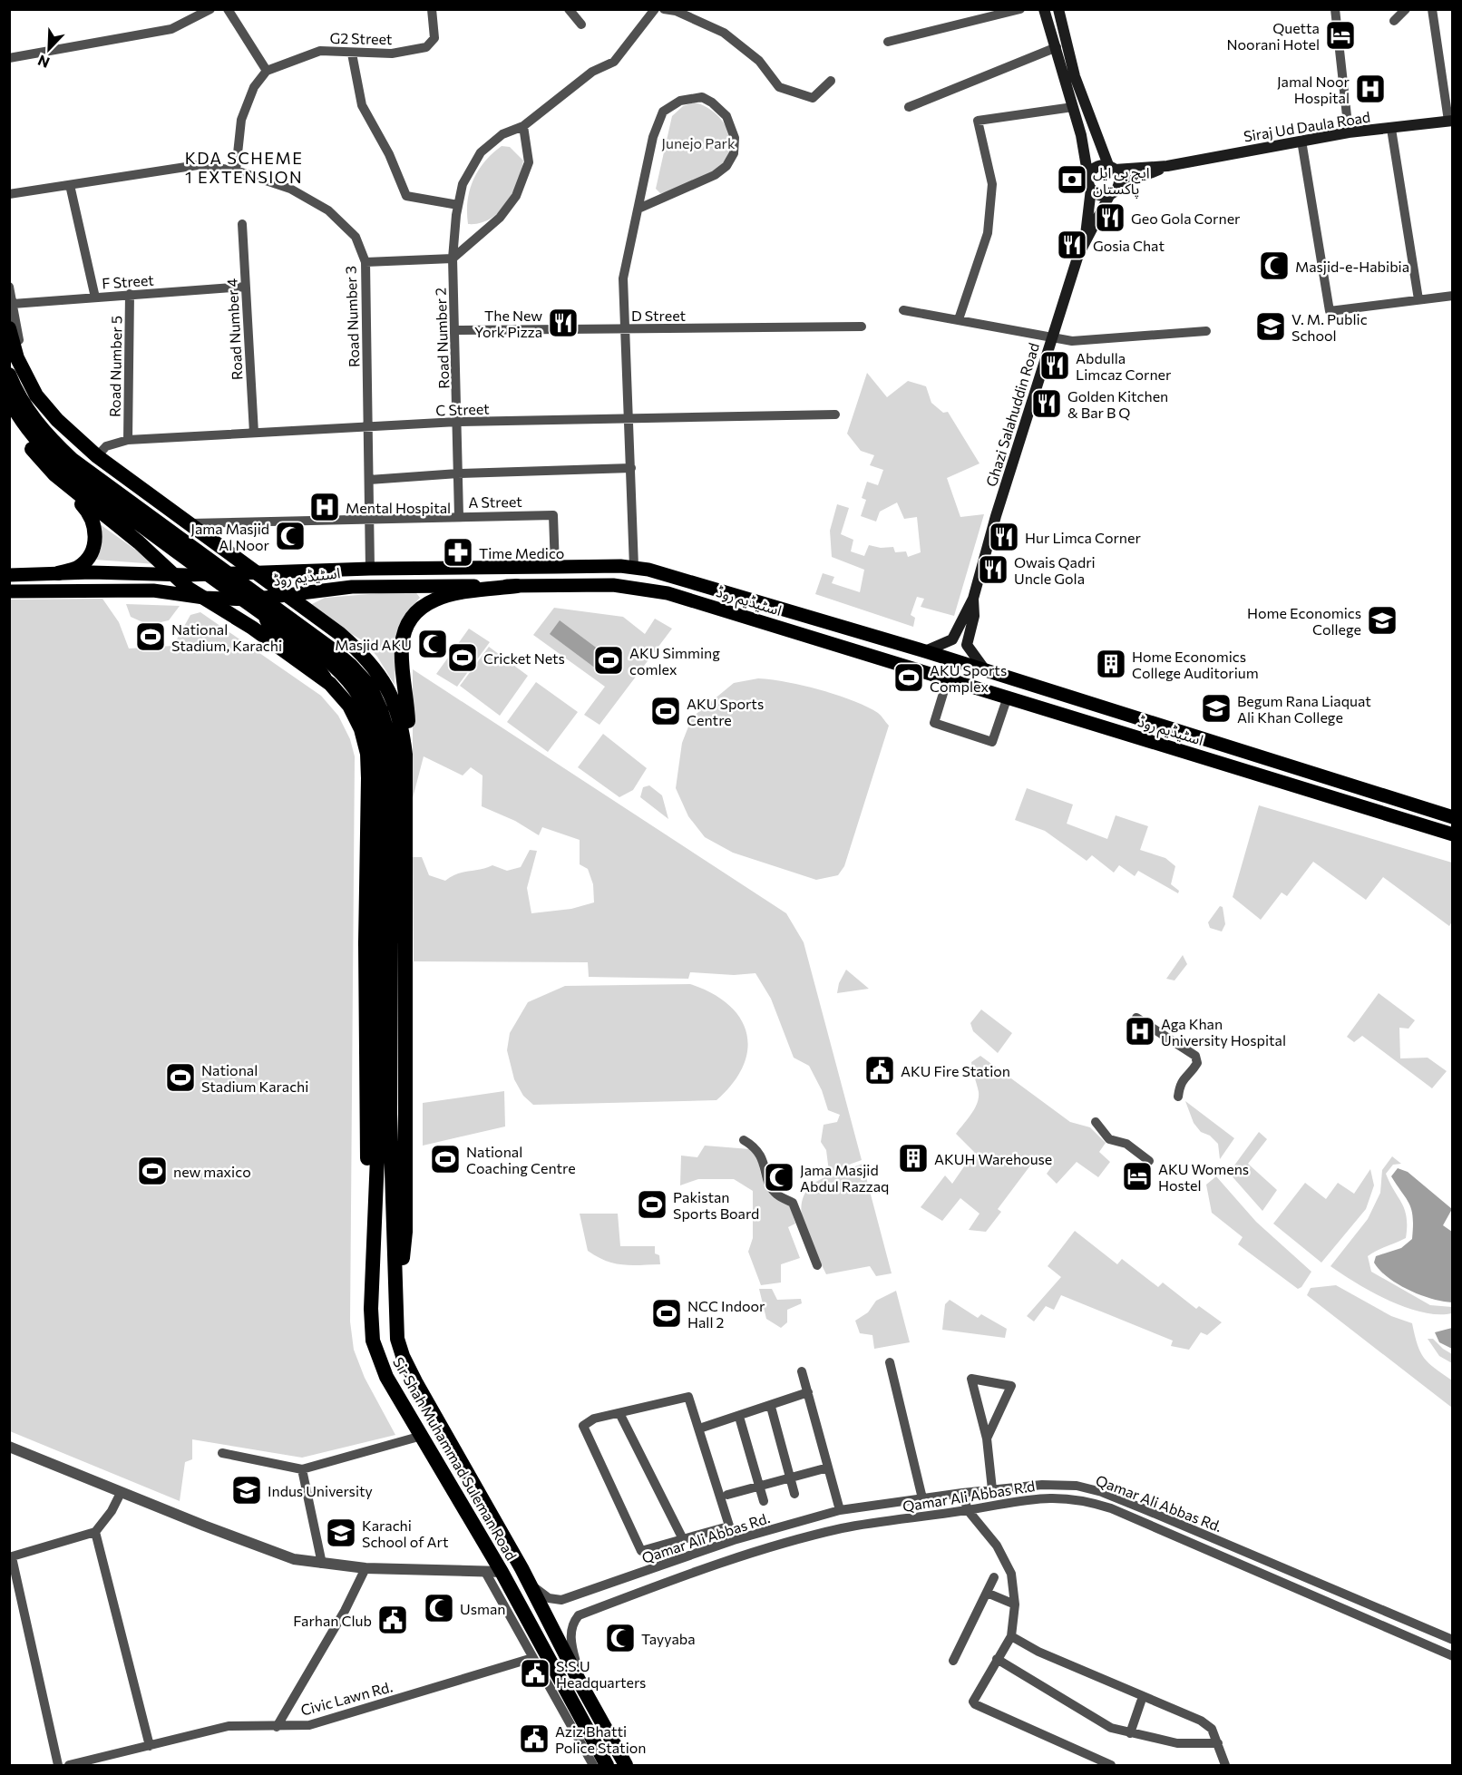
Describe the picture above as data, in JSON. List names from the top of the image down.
{
  "streets": {
    "highway": ["Sir Shah Muhammad Suleman Road"],
    "main road": ["Siraj Ud Daula Road", "Ghazi Salahuddin Road", "اسٹیڈیم روڈ"],
    "street": [
      "G2 Street",
      "F Street",
      "D Street",
      "Road Number 3",
      "Road Number 4",
      "Road Number 2",
      "Road Number 5",
      "C Street",
      "A Street",
      "Qamar Ali Abbas R.d",
      "Qamar Ali Abbas Rd.",
      "Civic Lawn Rd."
    ]
  },
  "crossings": [
    ["Siraj Ud Daula Road", "Ghazi Salahuddin Road"],
    ["F Street", "Road Number 4"],
    ["F Street", "Road Number 5"],
    ["D Street", "Road Number 2"],
    ["Road Number 3", "C Street"],
    ["Road Number 3", "A Street"],
    ["Road Number 3", "اسٹیڈیم روڈ"],
    ["Road Number 4", "C Street"],
    ["Road Number 2", "C Street"],
    ["Road Number 2", "A Street"],
    ["Road Number 5", "C Street"],
    ["Ghazi Salahuddin Road", "اسٹیڈیم روڈ"],
    ["A Street", "اسٹیڈیم روڈ"],
    ["Sir Shah Muhammad Suleman Road", "Qamar Ali Abbas R.d"],
    ["Sir Shah Muhammad Suleman Road", "Qamar Ali Abbas Rd."]
  ],
  "districts": ["KDA SCHEME 1 EXTENSION"],
  "parks": ["Junejo Park"],
  "places": {
    "hotel": ["Quetta Noorani Hotel", "AKU Womens Hostel"],
    "hospital": ["Jamal Noor Hospital", "Mental Hospital", "Aga Khan University Hospital"],
    "bank": ["ایچ بی ایل پاکستان"],
    "restaurant": [
      "Geo Gola Corner",
      "Gosia Chat",
      "The New York Pizza",
      "Abdulla Limcaz Corner",
      "Golden Kitchen & Bar B Q",
      "Hur Limca Corner",
      "Owais Qadri Uncle Gola"
    ],
    "mosque": [
      "Masjid-e-Habibia",
      "Jama Masjid Al Noor",
      "Masjid AKU",
      "Jama Masjid Abdul Razzaq",
      "Usman",
      "Tayyaba"
    ],
    "school or university": [
      "V. M. Public School",
      "Home Economics College",
      "Begum Rana Liaquat Ali Khan College",
      "Indus University",
      "Karachi School of Art"
    ],
    "pharmacy": ["Time Medico"],
    "sports": [
      "National Stadium, Karachi",
      "Cricket Nets",
      "AKU Simming comlex",
      "AKU Sports Complex",
      "AKU Sports Centre",
      "National Stadium Karachi",
      "National Coaching Centre",
      "new maxico",
      "Pakistan Sports Board",
      "NCC Indoor Hall 2"
    ],
    "building": ["Home Economics College Auditorium", "AKUH Warehouse"],
    "public building": [
      "AKU Fire Station",
      "Farhan Club",
      "S.S.U Headquarters",
      "Aziz Bhatti Police Station"
    ]
  },
  "north": "bottom left"
}
